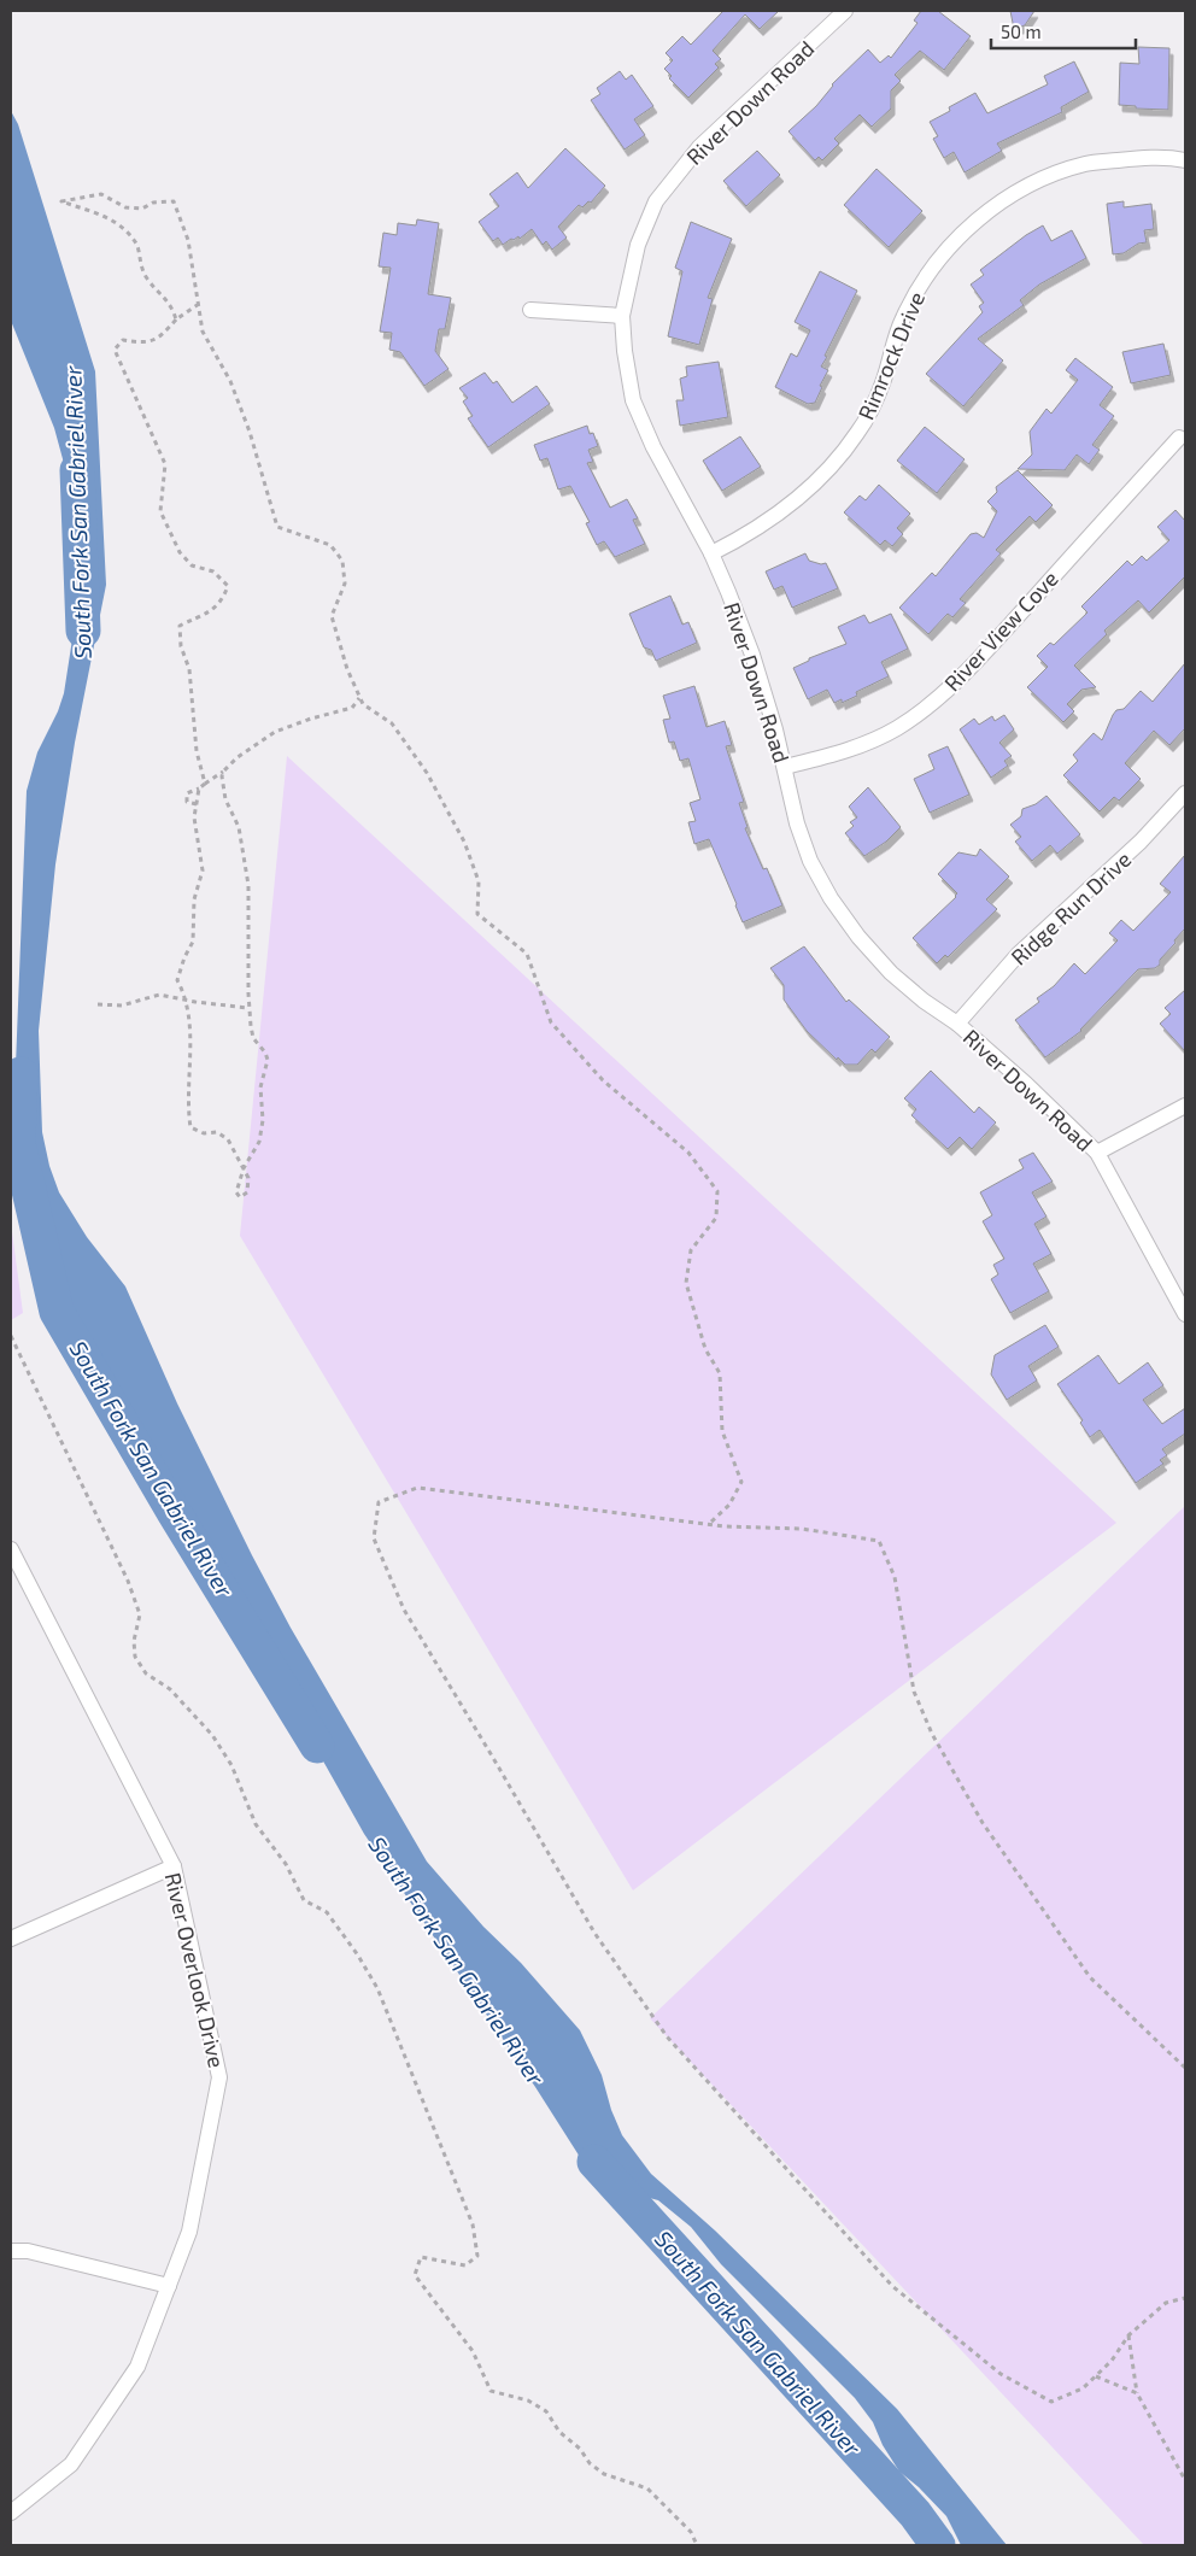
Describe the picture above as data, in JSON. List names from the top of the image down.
{
  "streets": {
    "street": [
      "River Down Road",
      "Rimrock Drive",
      "River View Cove",
      "Ridge Run Drive",
      "River Overlook Drive"
    ]
  },
  "crossings": [
    ["River Down Road", "Rimrock Drive"],
    ["River Down Road", "River View Cove"],
    ["River Down Road", "Ridge Run Drive"]
  ],
  "water": ["South Fork San Gabriel River"],
  "scale_bar": "50 m"
}
